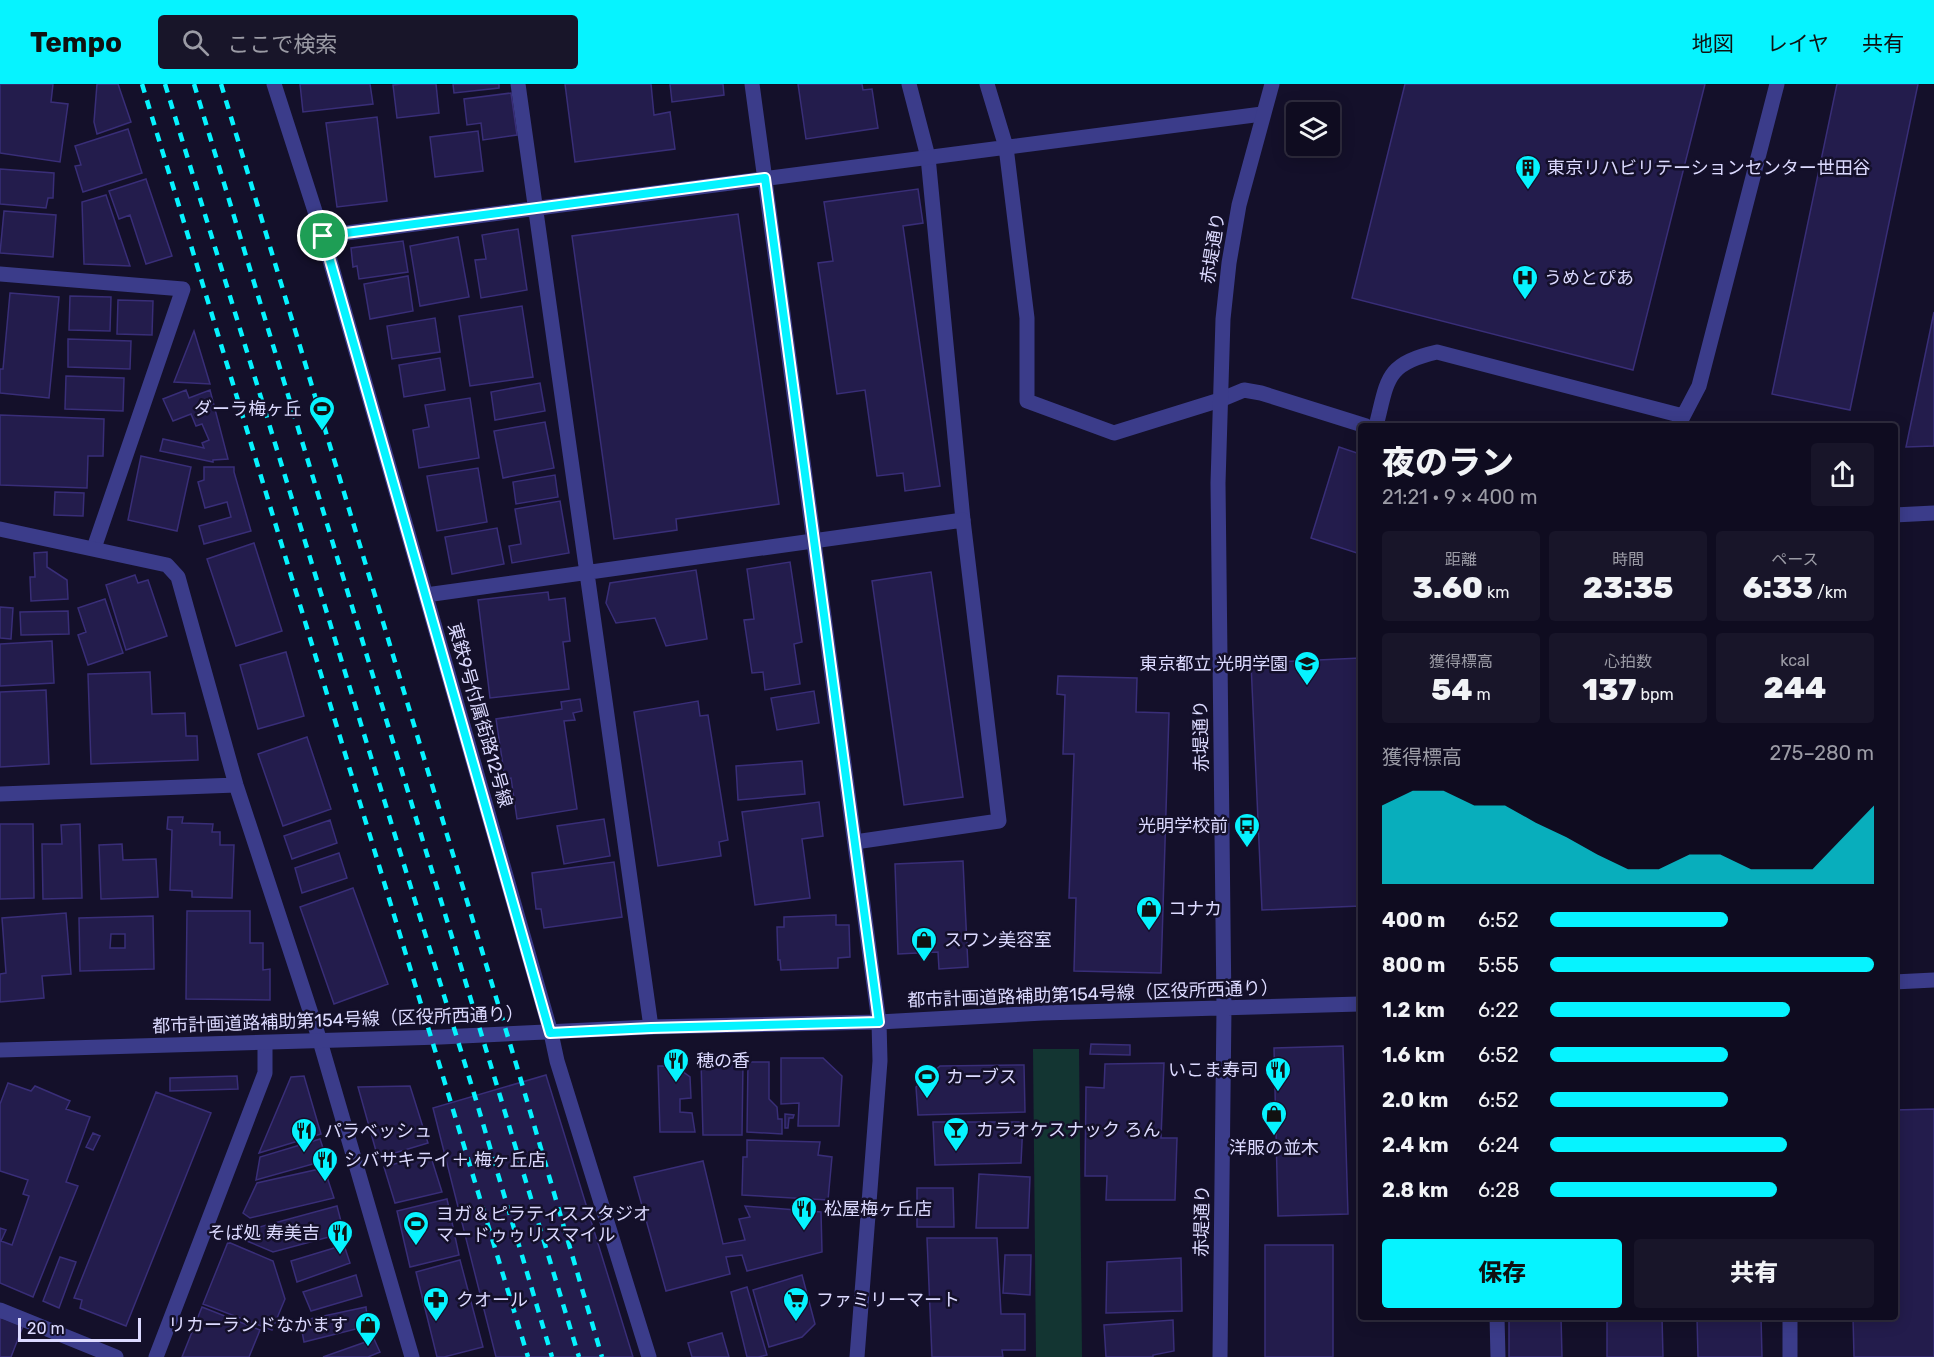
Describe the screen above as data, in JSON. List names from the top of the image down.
{
  "streets": {
    "street": ["赤堤通り", "東鉄9号付属街路12号線", "都市計画道路補助第154号線（区役所西通り）"]
  },
  "crossings": [
    ["赤堤通り", "都市計画道路補助第154号線（区役所西通り）"],
    ["東鉄9号付属街路12号線", "都市計画道路補助第154号線（区役所西通り）"]
  ],
  "places": {
    "building": ["東京リハビリテーションセンター世田谷"],
    "hospital": ["うめとぴあ"],
    "sports": ["ダーラ梅ヶ丘", "カーブス", "ヨガ＆ピラティススタジオ マードゥゥリスマイル"],
    "school or university": ["東京都立 光明学園"],
    "bus stop": ["光明学校前"],
    "shop": [
      "コナカ",
      "スワン美容室",
      "洋服の並木",
      "リカーランドなかます"
    ],
    "restaurant": [
      "穂の香",
      "いこま寿司",
      "パラベッシュ",
      "シバサキテイ＋ 梅ヶ丘店",
      "松屋梅ヶ丘店",
      "そば処 寿美吉"
    ],
    "bar": ["カラオケスナック ろん"],
    "pharmacy": ["クオール"],
    "supermarket": ["ファミリーマート"]
  },
  "scale_bar": "20 m",
  "page": {
    "header": "Tempo",
    "search": "ここで検索",
    "nav": ["地図", "レイヤ", "共有"],
    "heading": ["夜のラン", "21:21 · 9 × 400 m"],
    "stats": [
      ["距離", "3.60 km"],
      ["時間", "23:35"],
      ["ペース", "6:33 /km"],
      ["獲得標高", "54 m"],
      ["心拍数", "137 bpm"],
      ["kcal", "244"]
    ],
    "chart": ["獲得標高", "275–280 m"],
    "list": [
      {
        "name": "400 m",
        "note": "6:52"
      },
      {
        "name": "800 m",
        "note": "5:55"
      },
      {
        "name": "1.2 km",
        "note": "6:22"
      },
      {
        "name": "1.6 km",
        "note": "6:52"
      },
      {
        "name": "2.0 km",
        "note": "6:52"
      },
      {
        "name": "2.4 km",
        "note": "6:24"
      },
      {
        "name": "2.8 km",
        "note": "6:28"
      }
    ],
    "buttons": ["保存", "共有"],
    "scale": "20 m"
  }
}
